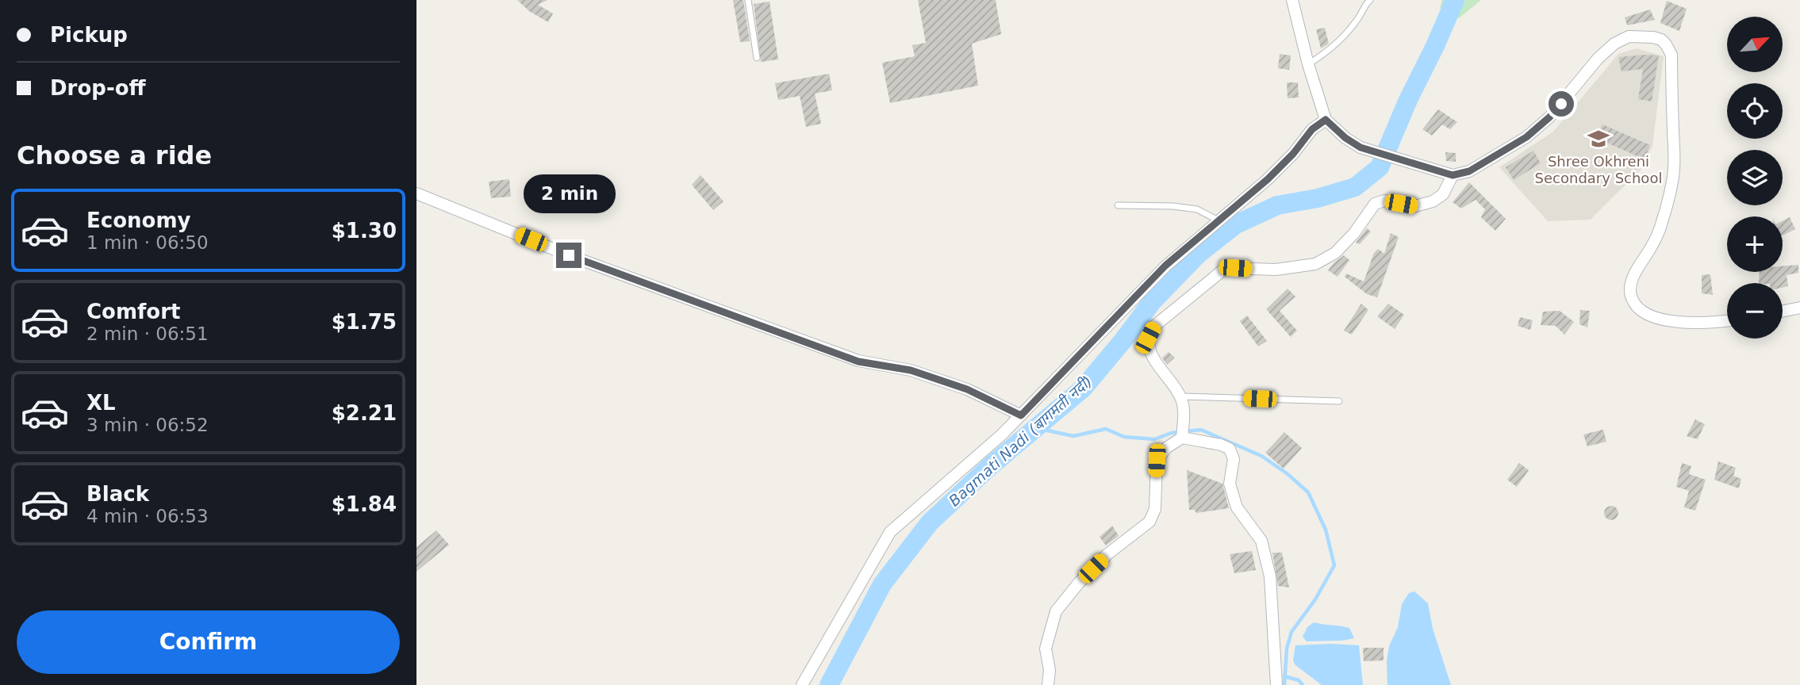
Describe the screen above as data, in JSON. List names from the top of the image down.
{
  "water": ["Bagmati Nadi (बागमती नदी)"],
  "places": {
    "school or university": ["Shree Okhreni Secondary School"]
  },
  "north": "top right",
  "page": {
    "banner": ["Pickup", "Drop-off"],
    "map_buttons": ["+", "−"],
    "heading": "Choose a ride",
    "bubble": "2 min",
    "list": [
      {
        "name": "Economy",
        "note": "1 min · 06:50",
        "value": "$1.30"
      },
      {
        "name": "Comfort",
        "note": "2 min · 06:51",
        "value": "$1.75"
      },
      {
        "name": "XL",
        "note": "3 min · 06:52",
        "value": "$2.21"
      },
      {
        "name": "Black",
        "note": "4 min · 06:53",
        "value": "$1.84"
      }
    ],
    "buttons": "Confirm"
  }
}
